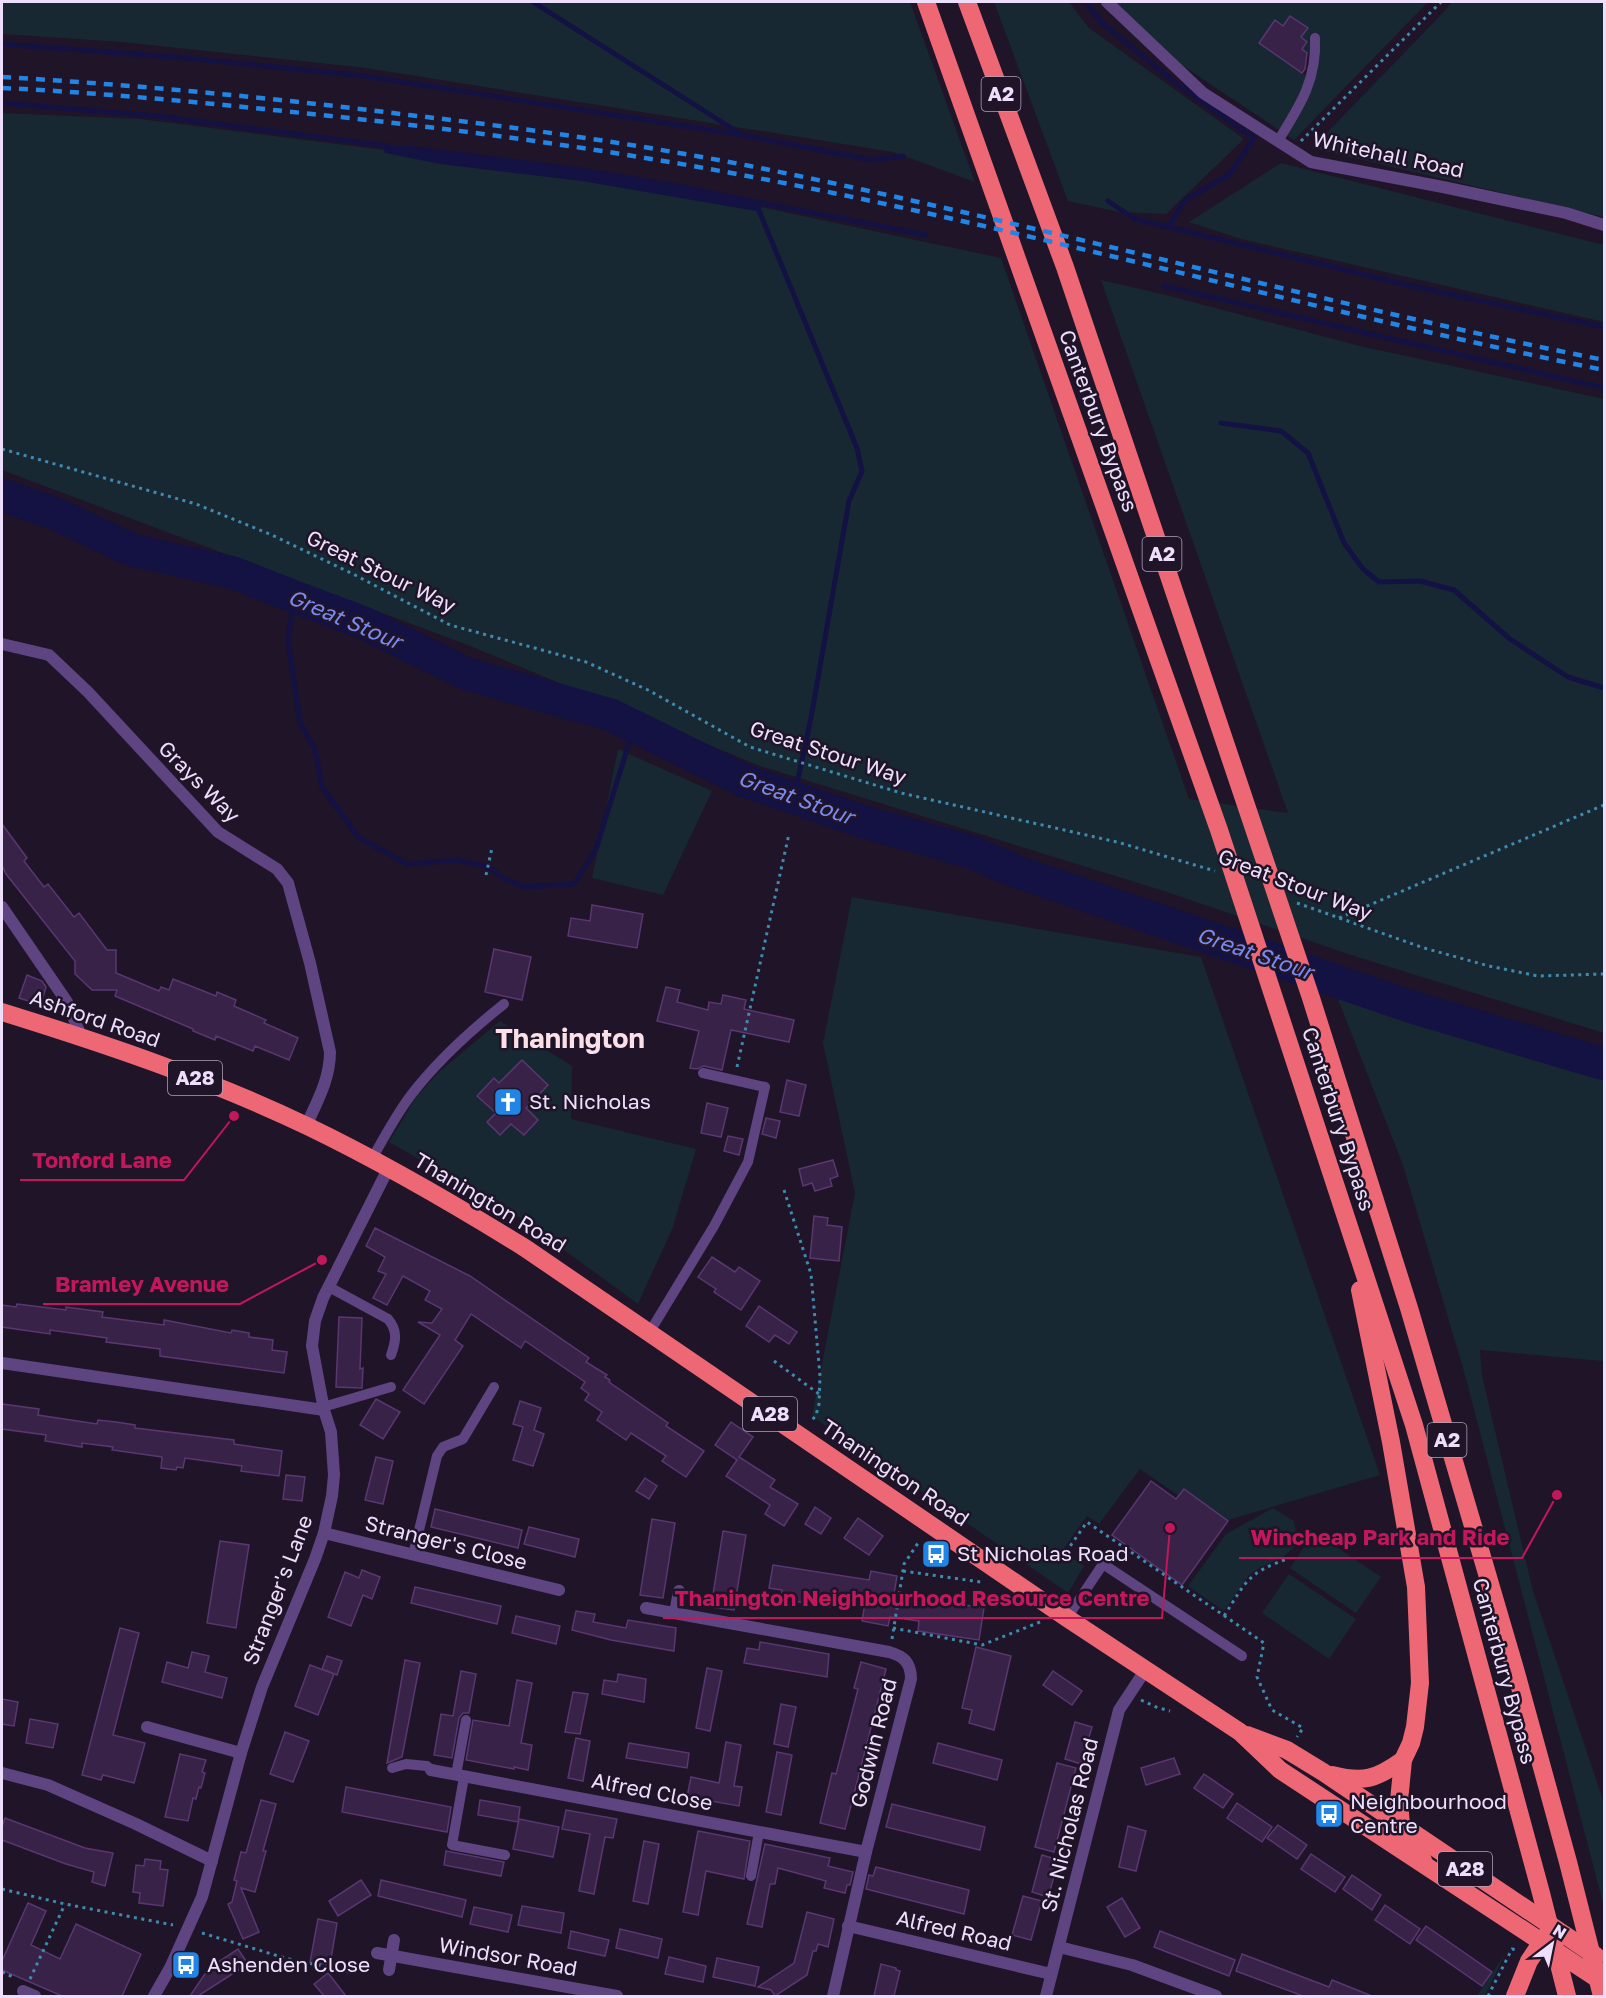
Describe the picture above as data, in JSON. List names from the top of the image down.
{
  "streets": {
    "highway": [
      "A2",
      "Canterbury Bypass",
      "Ashford Road",
      "A28",
      "Thanington Road"
    ],
    "street": [
      "Whitehall Road",
      "Grays Way",
      "Stranger's Close",
      "Stranger's Lane",
      "Godwin Road",
      "Alfred Close",
      "St. Nicholas Road",
      "Alfred Road",
      "Windsor Road"
    ],
    "path": ["Great Stour Way"]
  },
  "crossings": [
    ["A2", "Canterbury Bypass"],
    ["A2", "Thanington Road"],
    ["Grays Way", "Ashford Road"],
    ["Grays Way", "Thanington Road"],
    ["Ashford Road", "Thanington Road"],
    ["A28", "Thanington Road"],
    ["Thanington Road", "Stranger's Lane"],
    ["Thanington Road", "St. Nicholas Road"],
    ["Stranger's Close", "Stranger's Lane"],
    ["Godwin Road", "Alfred Close"],
    ["Godwin Road", "Alfred Road"],
    ["St. Nicholas Road", "Alfred Road"]
  ],
  "districts": ["Thanington"],
  "water": ["Great Stour"],
  "places": {
    "church": ["St. Nicholas"],
    "other": [
      "Tonford Lane",
      "Bramley Avenue",
      "Wincheap Park and Ride",
      "Thanington Neighbourhood Resource Centre"
    ],
    "bus stop": ["St Nicholas Road", "Neighbourhood Centre", "Ashenden Close"]
  },
  "north": "top right"
}
